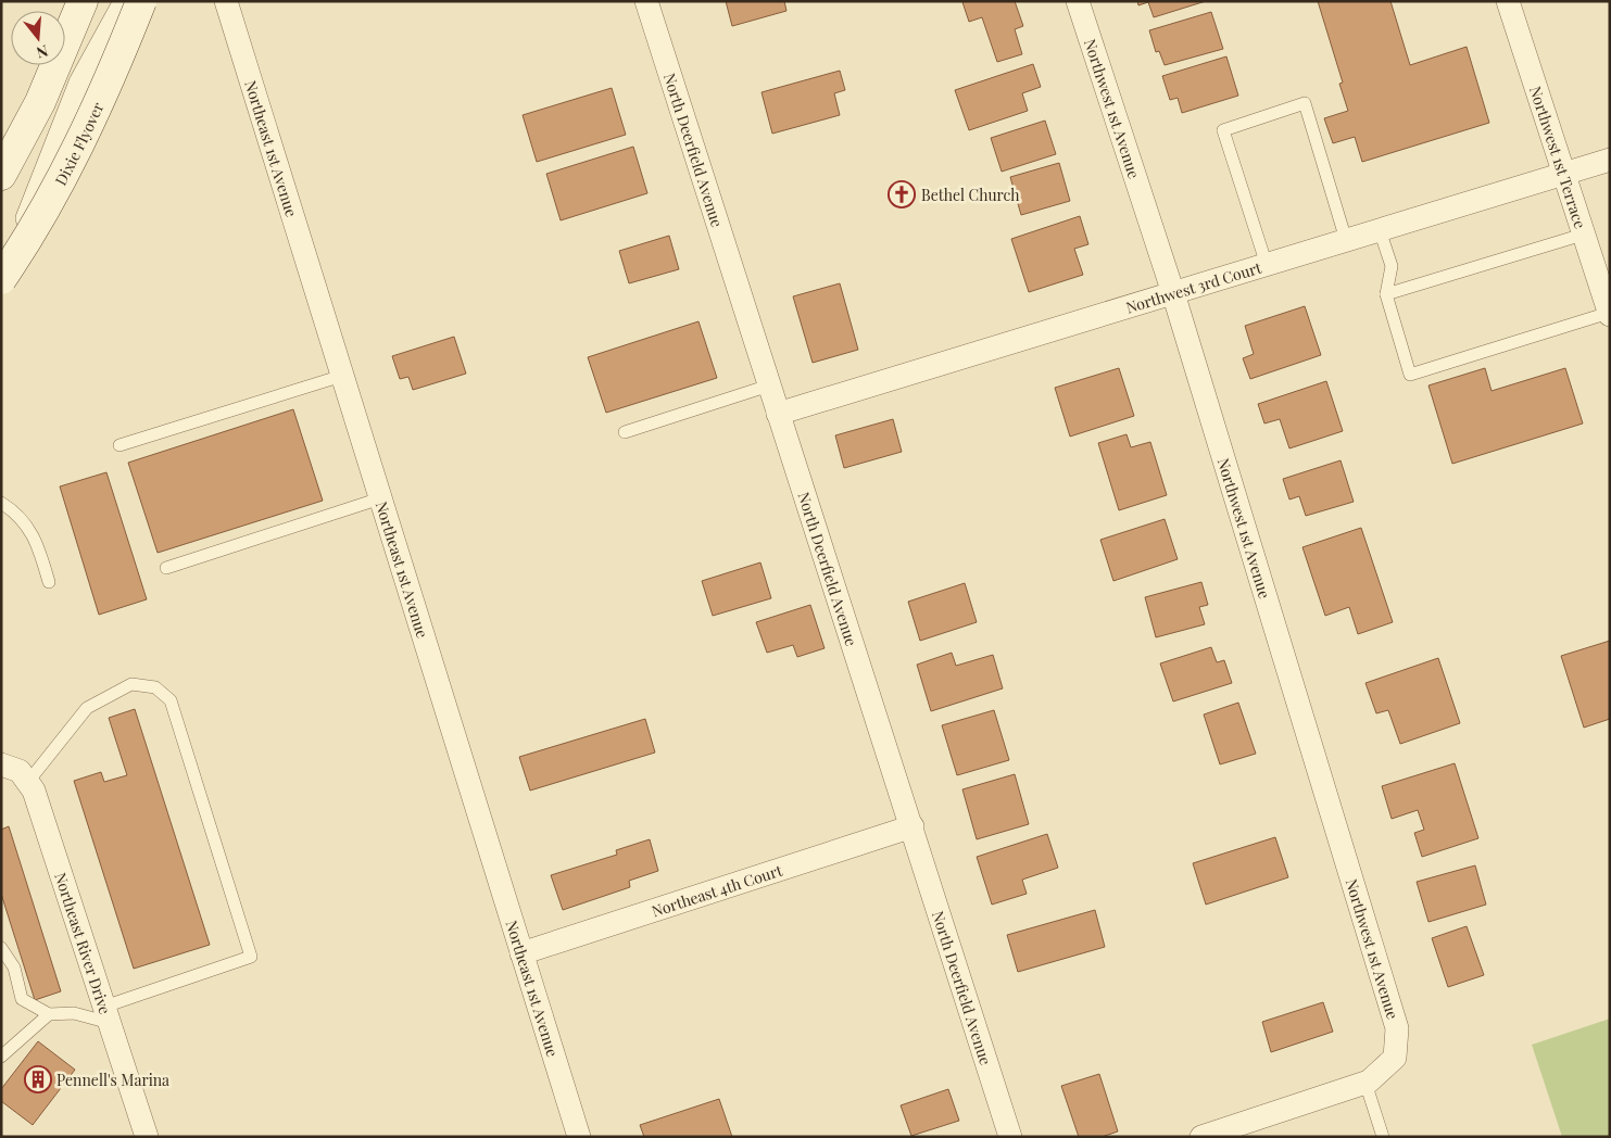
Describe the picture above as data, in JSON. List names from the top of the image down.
{
  "streets": {
    "main road": ["Dixie Flyover"],
    "street": [
      "Northwest 1st Avenue",
      "Northeast 1st Avenue",
      "North Deerfield Avenue",
      "Northwest 1st Terrace",
      "Northwest 3rd Court",
      "Northeast 4th Court",
      "Northeast River Drive"
    ]
  },
  "crossings": [
    ["Northwest 1st Avenue", "Northwest 3rd Court"],
    ["Northeast 1st Avenue", "Northeast 4th Court"],
    ["North Deerfield Avenue", "Northwest 3rd Court"],
    ["North Deerfield Avenue", "Northeast 4th Court"],
    ["Northwest 1st Terrace", "Northwest 3rd Court"]
  ],
  "places": {
    "church": ["Bethel Church"],
    "building": ["Pennell's Marina"]
  },
  "north": "bottom"
}
